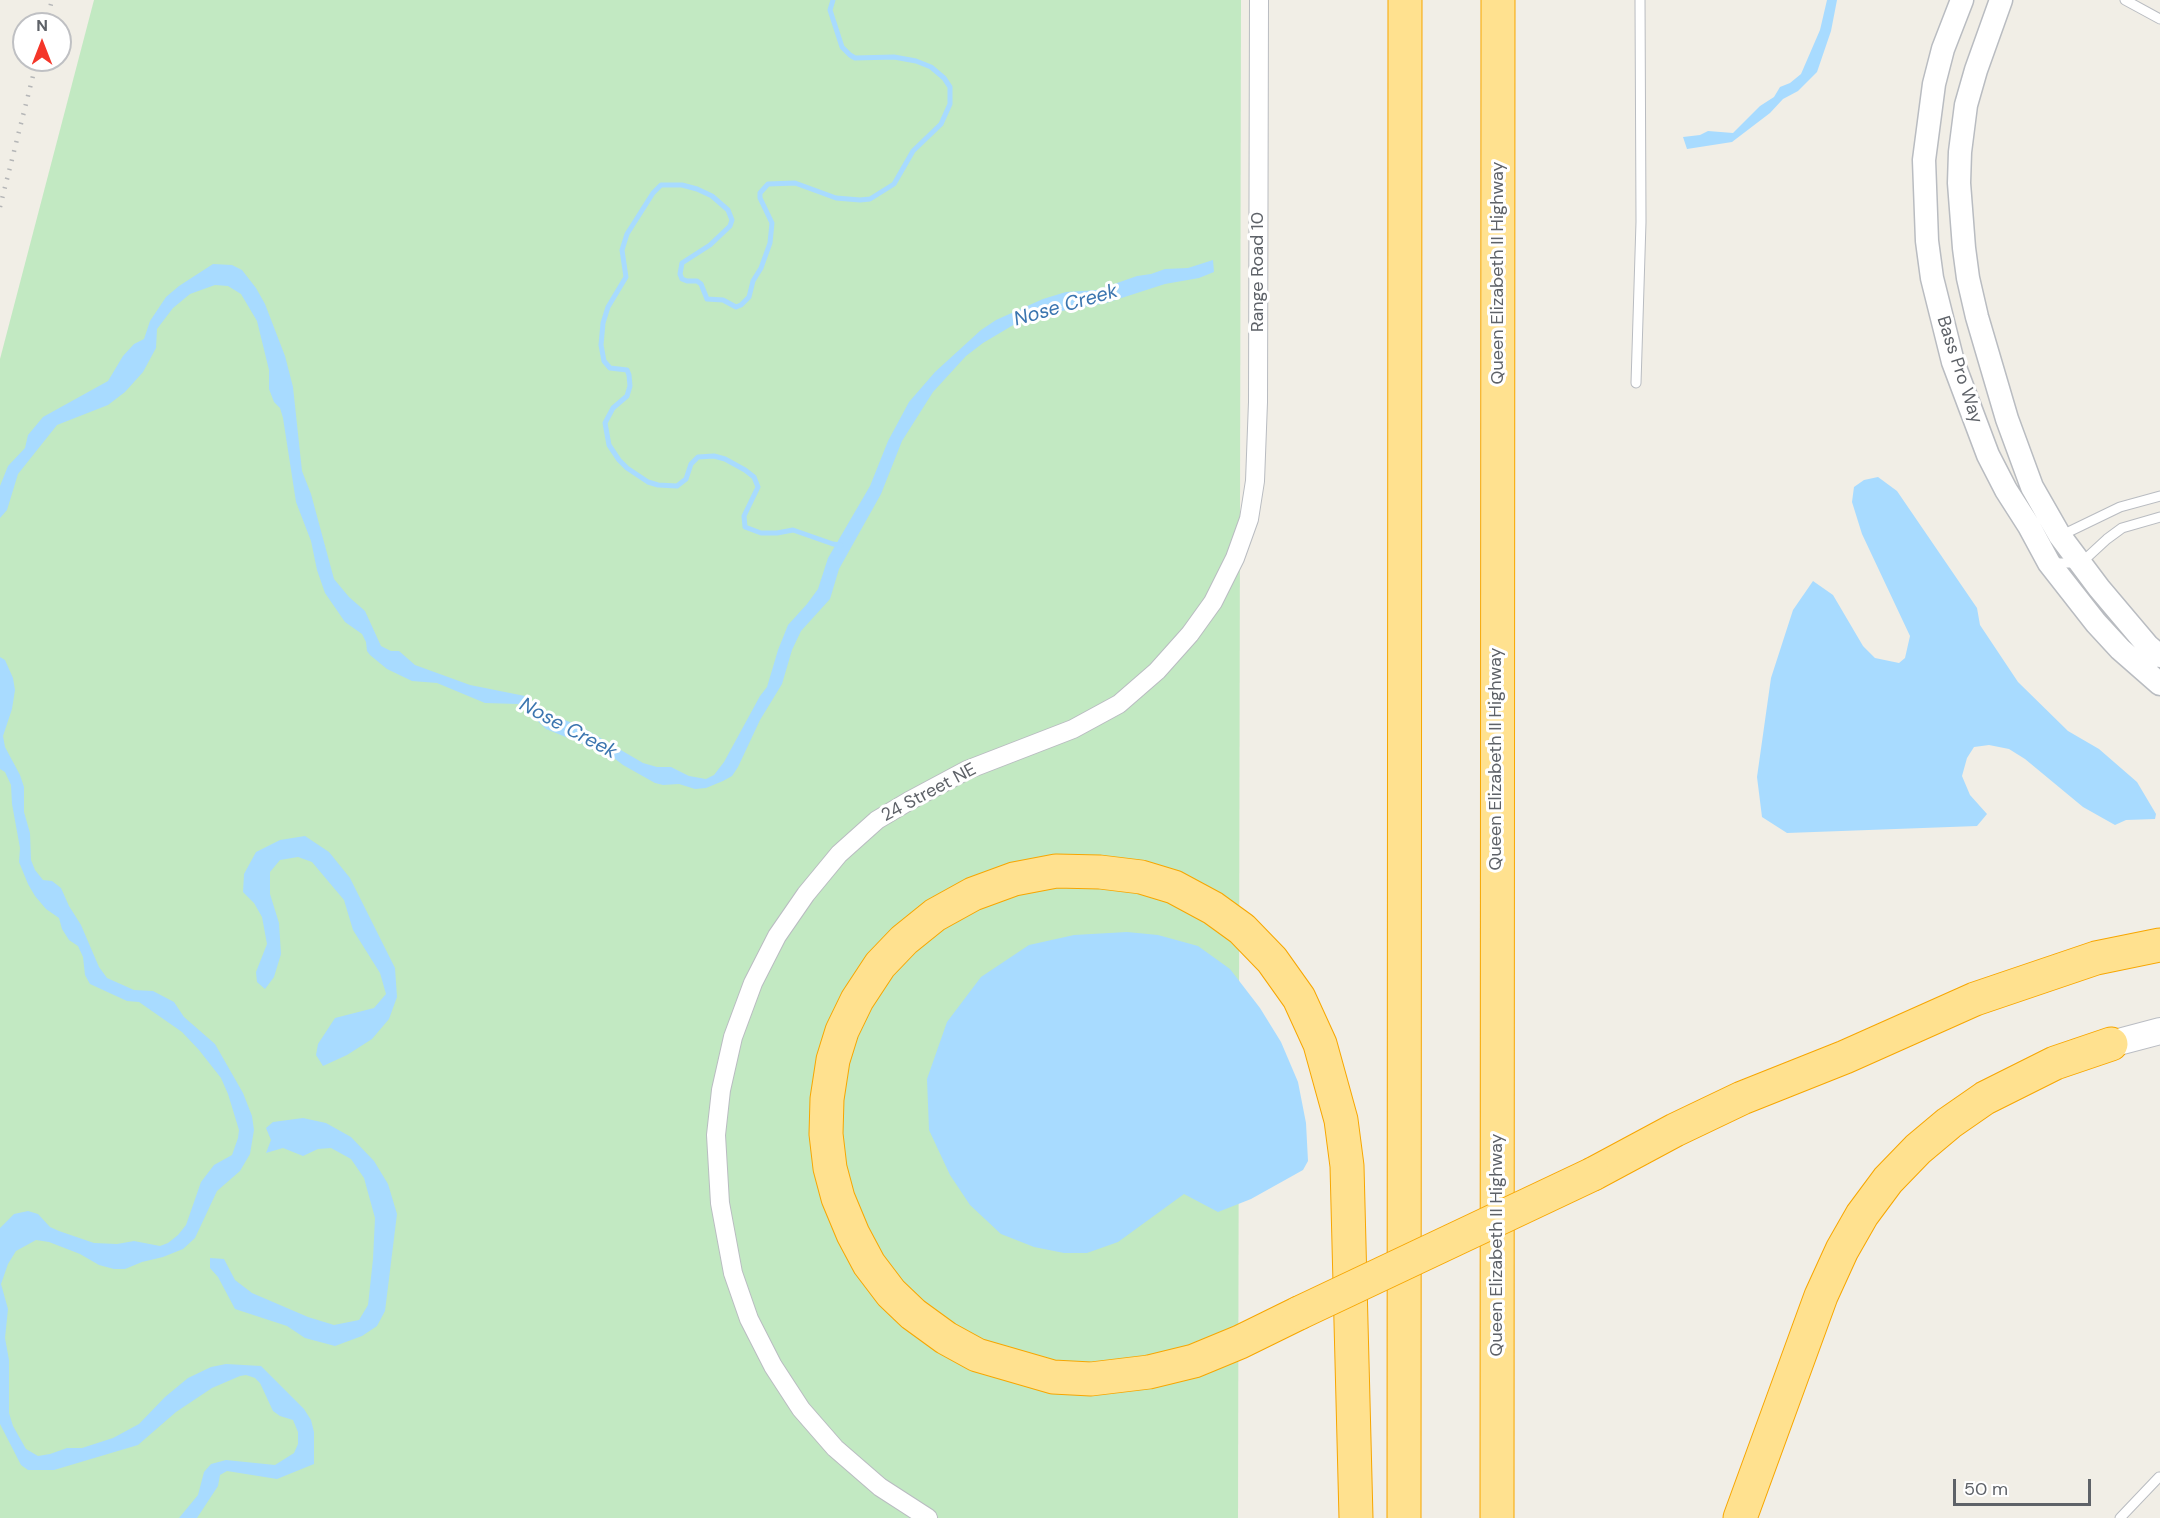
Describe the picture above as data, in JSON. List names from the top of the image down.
{
  "streets": {
    "highway": ["Queen Elizabeth II Highway"],
    "street": ["Range Road 10", "Bass Pro Way", "24 Street NE"]
  },
  "crossings": [
    ["Range Road 10", "24 Street NE"]
  ],
  "water": ["Nose Creek"],
  "scale_bar": "50 m",
  "north": "top"
}
